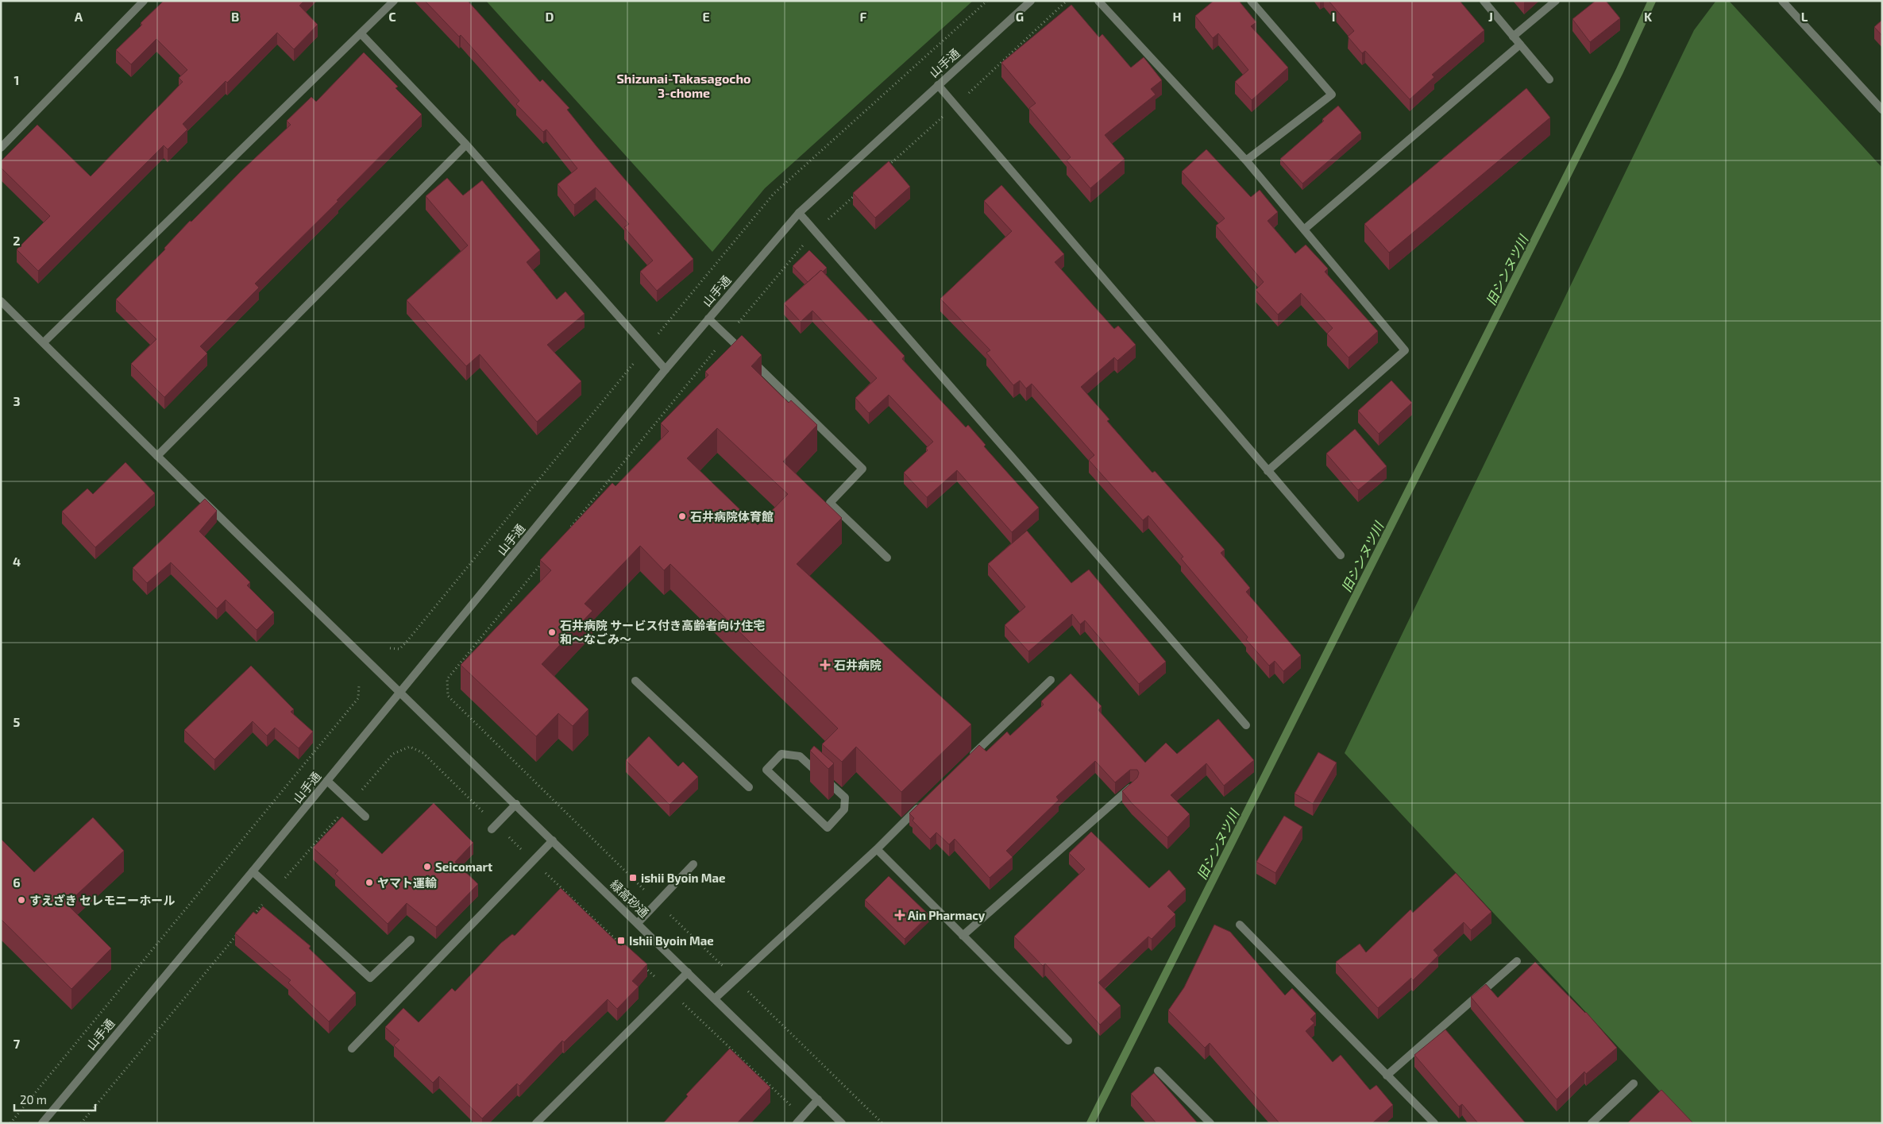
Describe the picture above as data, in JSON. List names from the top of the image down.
{
  "streets": {
    "street": ["山手通", "緑高砂通"]
  },
  "crossings": [
    ["山手通", "緑高砂通"]
  ],
  "districts": ["Shizunai-Takasagocho 3-chome"],
  "water": ["旧シンヌツ川"],
  "places": {
    "other": [
      "石井病院体育館",
      "石井病院 サービス付き高齢者向け住宅 和～なごみ～",
      "Seicomart",
      "ヤマト運輸",
      "すえざき セレモニーホール"
    ],
    "health": ["石井病院", "Ain Pharmacy"],
    "transit": ["ishii Byoin Mae", "Ishii Byoin Mae"]
  },
  "scale_bar": "20 m",
  "grid": {
    "columns": [
      "A",
      "B",
      "C",
      "D",
      "E",
      "F",
      "G",
      "H",
      "I",
      "J",
      "K",
      "L"
    ],
    "rows": [
      "1",
      "2",
      "3",
      "4",
      "5",
      "6",
      "7"
    ]
  }
}
